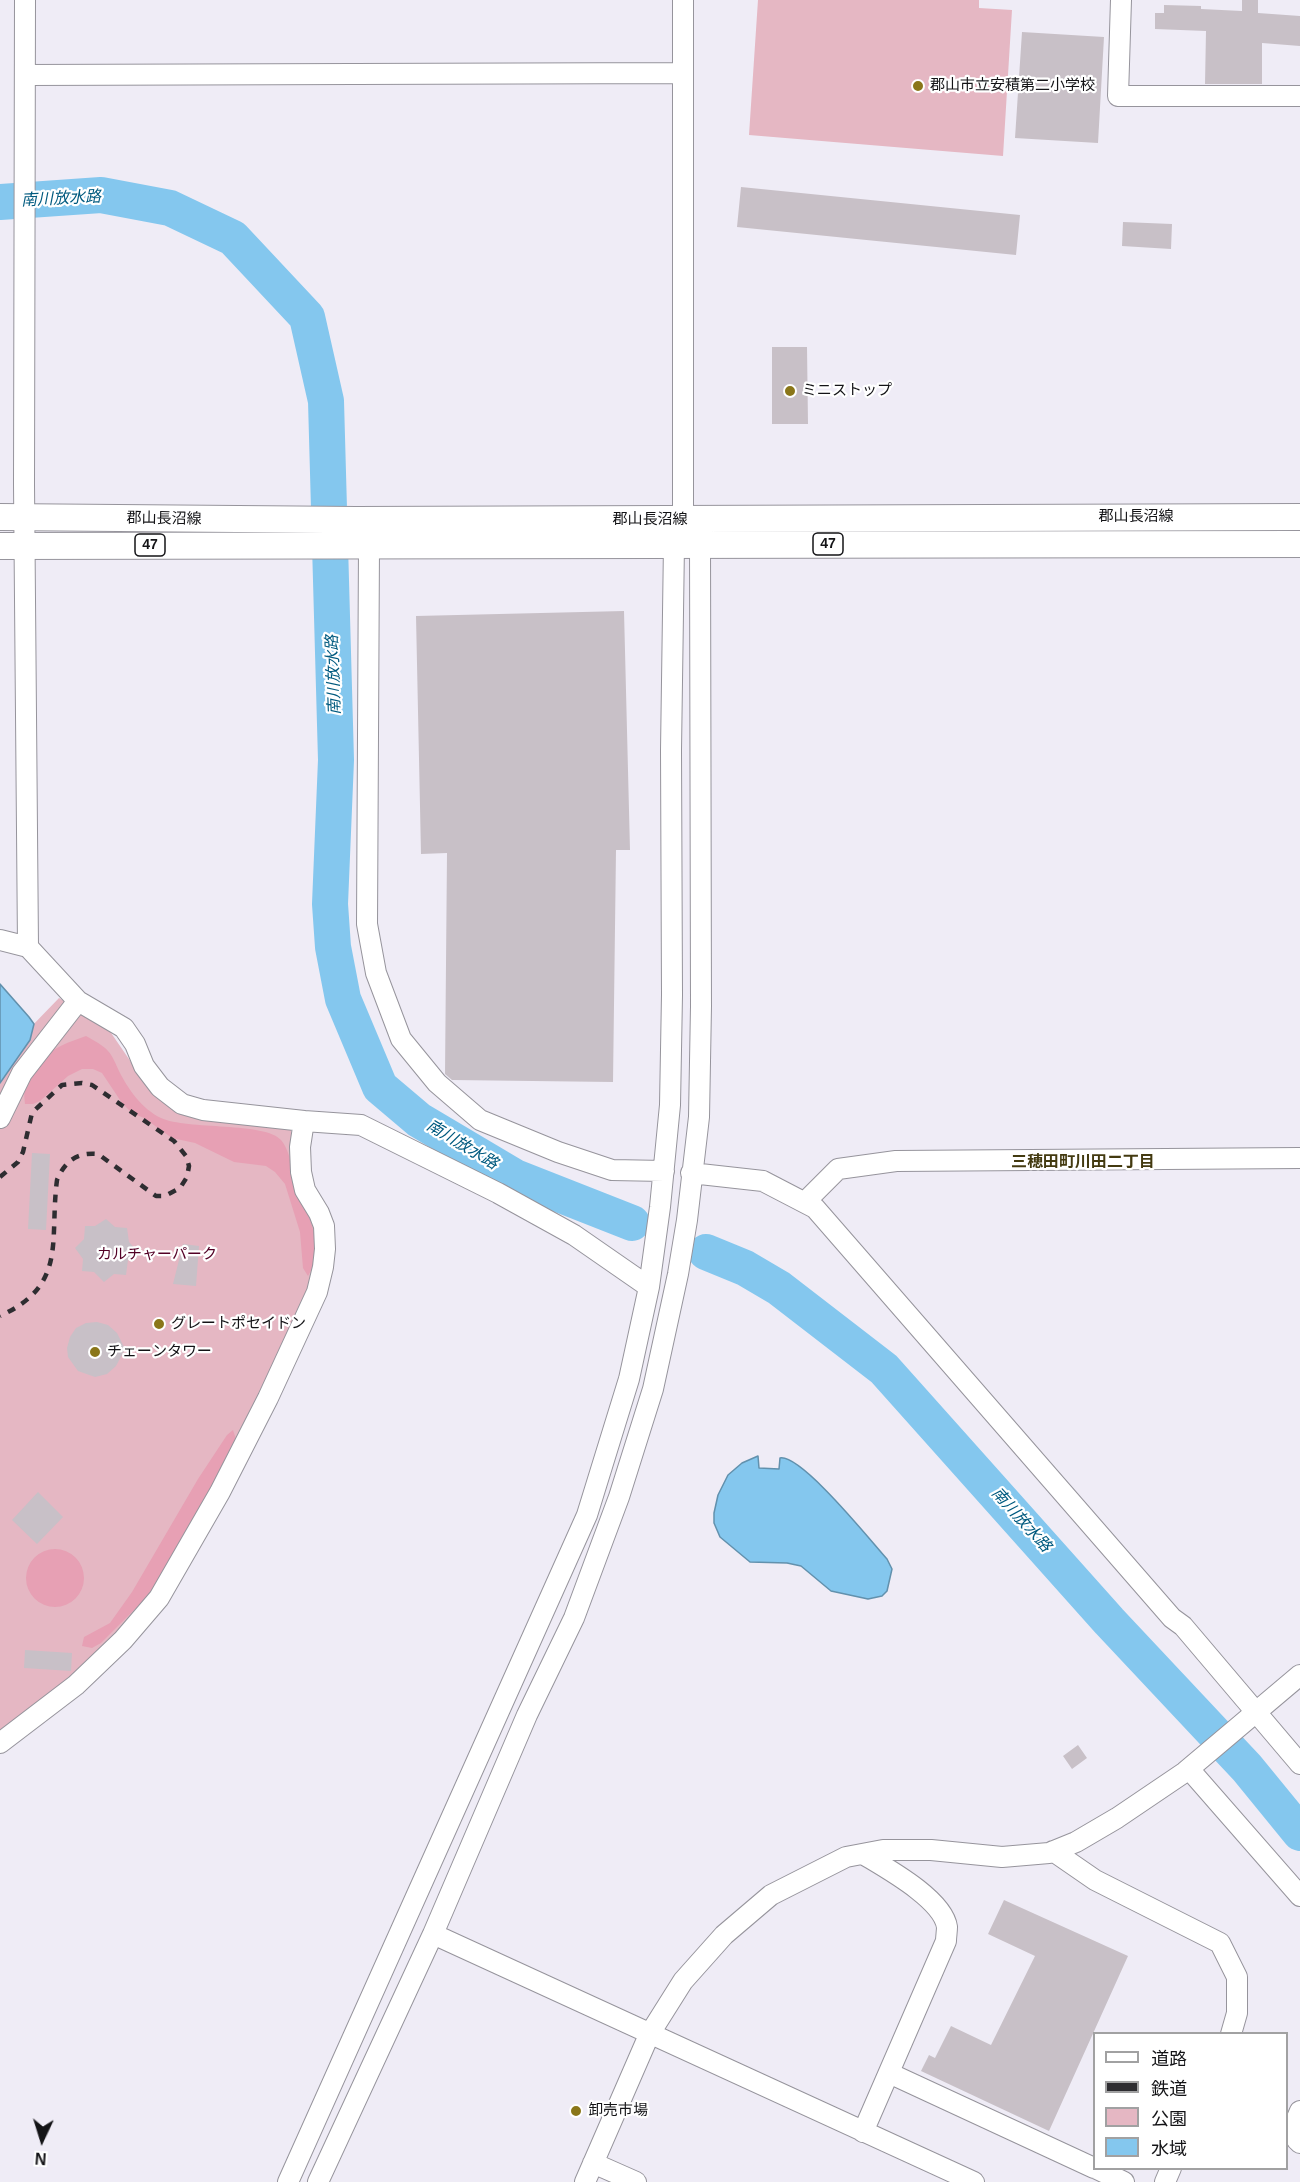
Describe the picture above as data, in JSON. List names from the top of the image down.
{
  "streets": {
    "main road": ["郡山長沼線", "47"]
  },
  "districts": ["三穂田町川田二丁目"],
  "water": ["南川放水路"],
  "parks": ["カルチャーパーク"],
  "places": [
    "郡山市立安積第二小学校",
    "ミニストップ",
    "グレートポセイドン",
    "チェーンタワー",
    "卸売市場"
  ],
  "legend": [
    "道路",
    "鉄道",
    "公園",
    "水域"
  ],
  "north": "bottom"
}
